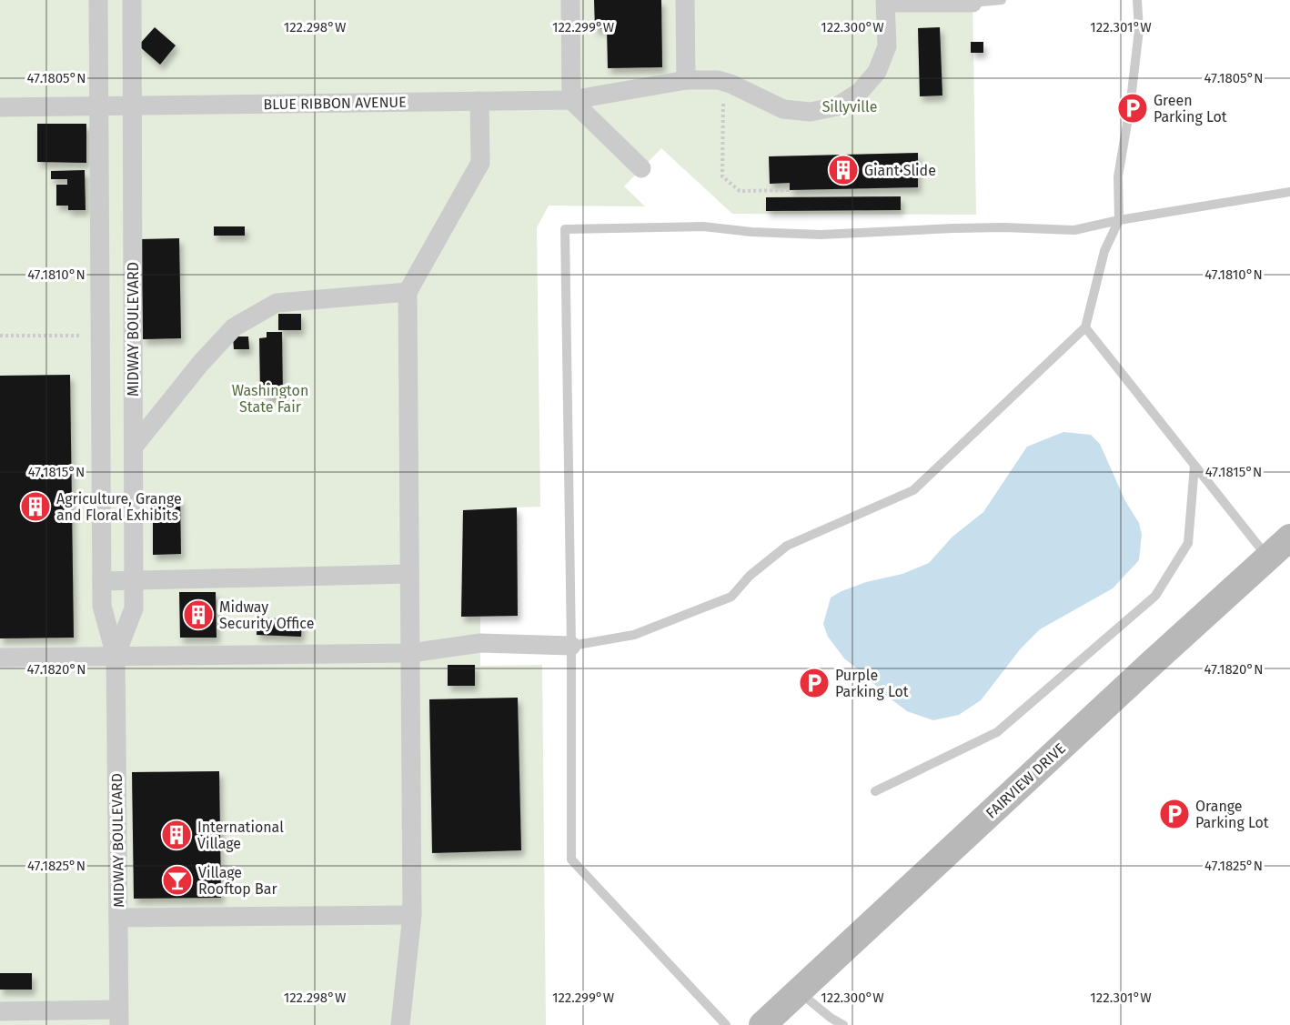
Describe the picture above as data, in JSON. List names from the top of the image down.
{
  "streets": {
    "main road": ["FAIRVIEW DRIVE"],
    "street": ["BLUE RIBBON AVENUE", "MIDWAY BOULEVARD"]
  },
  "crossings": [
    ["BLUE RIBBON AVENUE", "MIDWAY BOULEVARD"]
  ],
  "parks": ["Sillyville", "Washington State Fair"],
  "places": {
    "parking": ["Green Parking Lot", "Purple Parking Lot", "Orange Parking Lot"],
    "building": [
      "Giant Slide",
      "Agriculture, Grange and Floral Exhibits",
      "Midway Security Office",
      "International Village"
    ],
    "bar": ["Village Rooftop Bar"]
  },
  "coordinates": [
    "122.298°W",
    "122.299°W",
    "122.300°W",
    "122.301°W",
    "47.1805°N",
    "47.1810°N",
    "47.1815°N",
    "47.1820°N",
    "47.1825°N"
  ]
}
